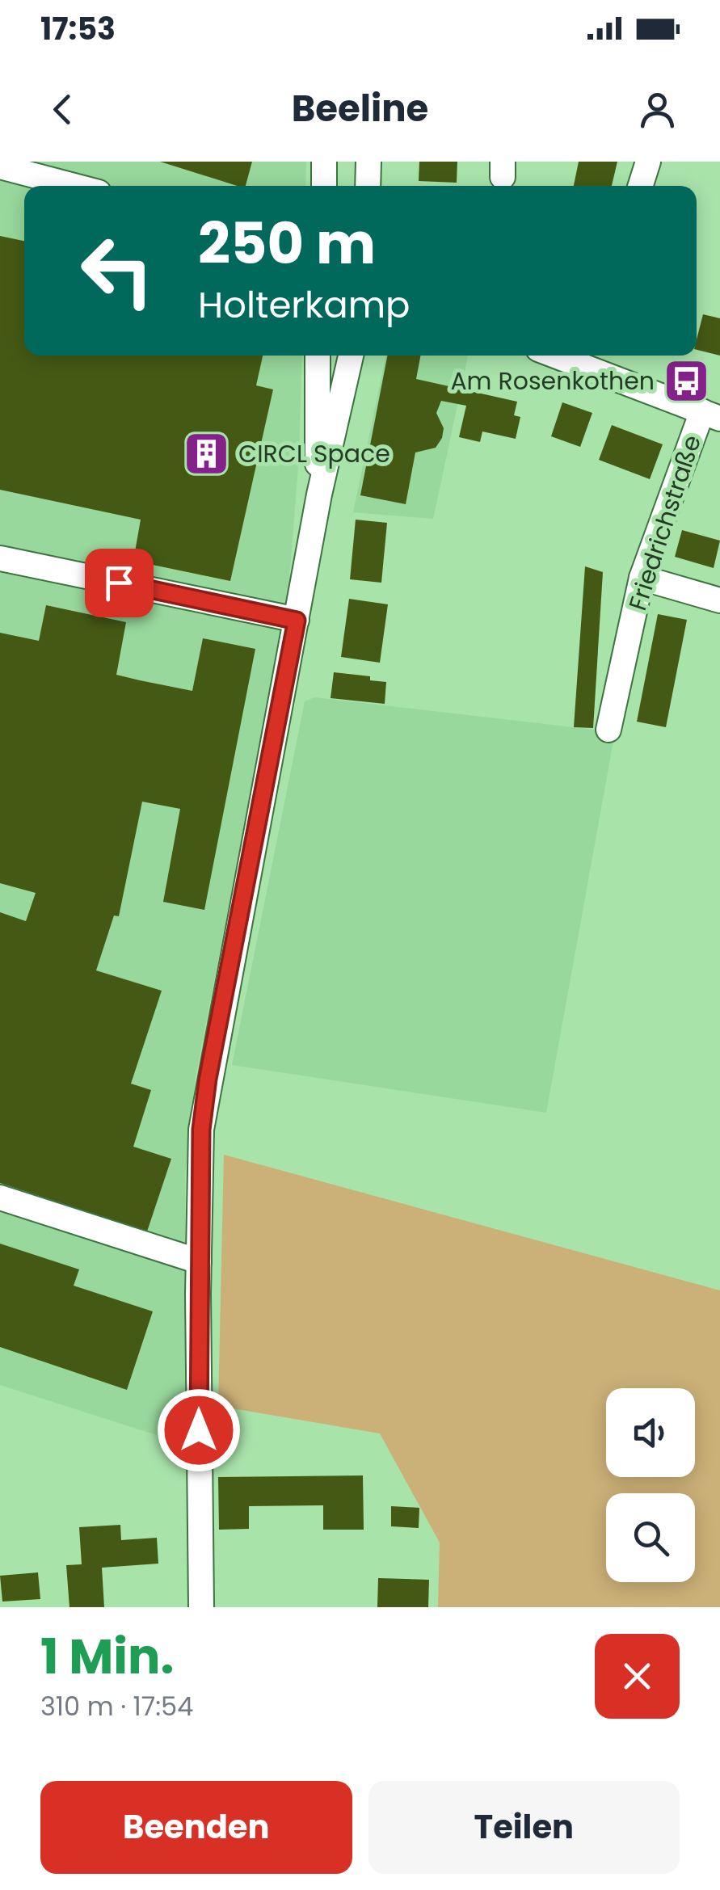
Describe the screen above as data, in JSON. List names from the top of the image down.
{
  "streets": {
    "street": ["Friedrichstraße"]
  },
  "places": {
    "bus stop": ["Am Rosenkothen"],
    "building": ["CIRCL Space"]
  },
  "page": {
    "status": "17:53",
    "header": "Beeline",
    "turn": ["250 m", "Holterkamp"],
    "heading": ["1 Min.", "310 m · 17:54"],
    "buttons": ["Beenden", "Teilen"]
  }
}
